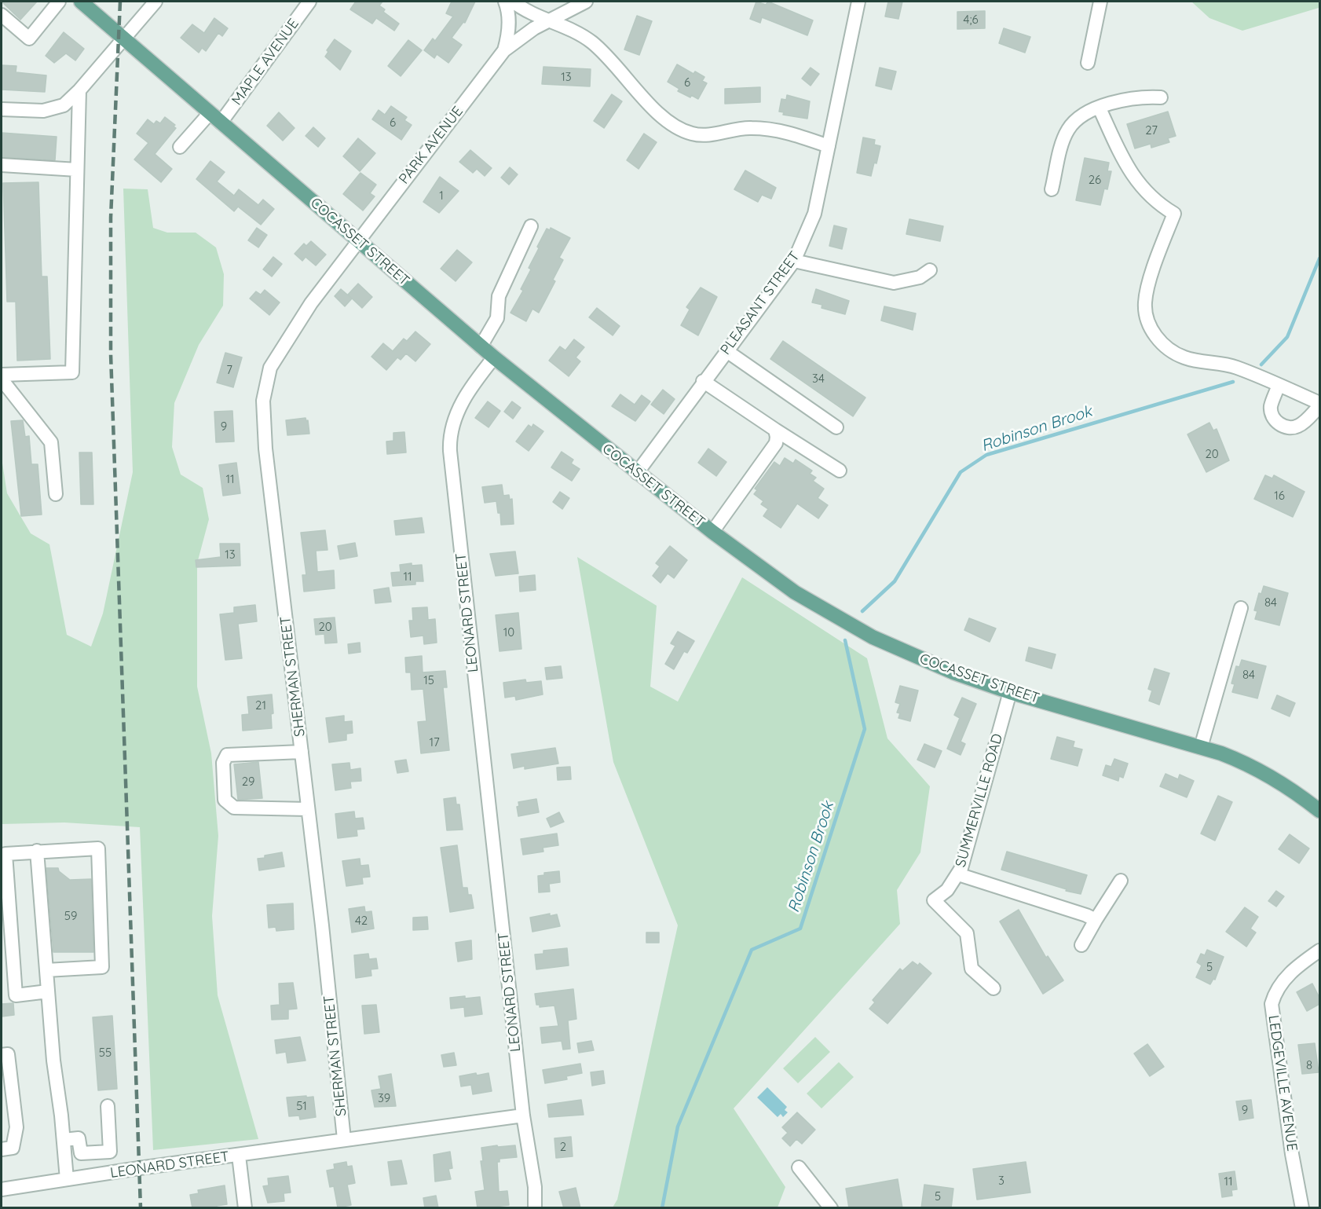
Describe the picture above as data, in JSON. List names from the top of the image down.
{
  "streets": {
    "main road": ["COCASSET STREET"],
    "street": [
      "MAPLE AVENUE",
      "PARK AVENUE",
      "PLEASANT STREET",
      "LEONARD STREET",
      "SHERMAN STREET",
      "SUMMERVILLE ROAD",
      "LEDGEVILLE AVENUE"
    ]
  },
  "crossings": [
    ["MAPLE AVENUE", "COCASSET STREET"],
    ["PARK AVENUE", "COCASSET STREET"],
    ["PARK AVENUE", "SHERMAN STREET"],
    ["COCASSET STREET", "PLEASANT STREET"],
    ["COCASSET STREET", "LEONARD STREET"],
    ["COCASSET STREET", "SHERMAN STREET"],
    ["COCASSET STREET", "SUMMERVILLE ROAD"],
    ["LEONARD STREET", "SHERMAN STREET"]
  ],
  "water": ["Robinson Brook"],
  "house_numbers": [
    "4;6",
    "13",
    "6",
    "6",
    "27",
    "26",
    "1",
    "7",
    "34",
    "9",
    "20",
    "11",
    "16",
    "13",
    "11",
    "84",
    "20",
    "10",
    "84",
    "15",
    "21",
    "17",
    "29",
    "59",
    "42",
    "5",
    "55",
    "8",
    "39",
    "51",
    "9",
    "2",
    "3",
    "11",
    "5"
  ]
}
